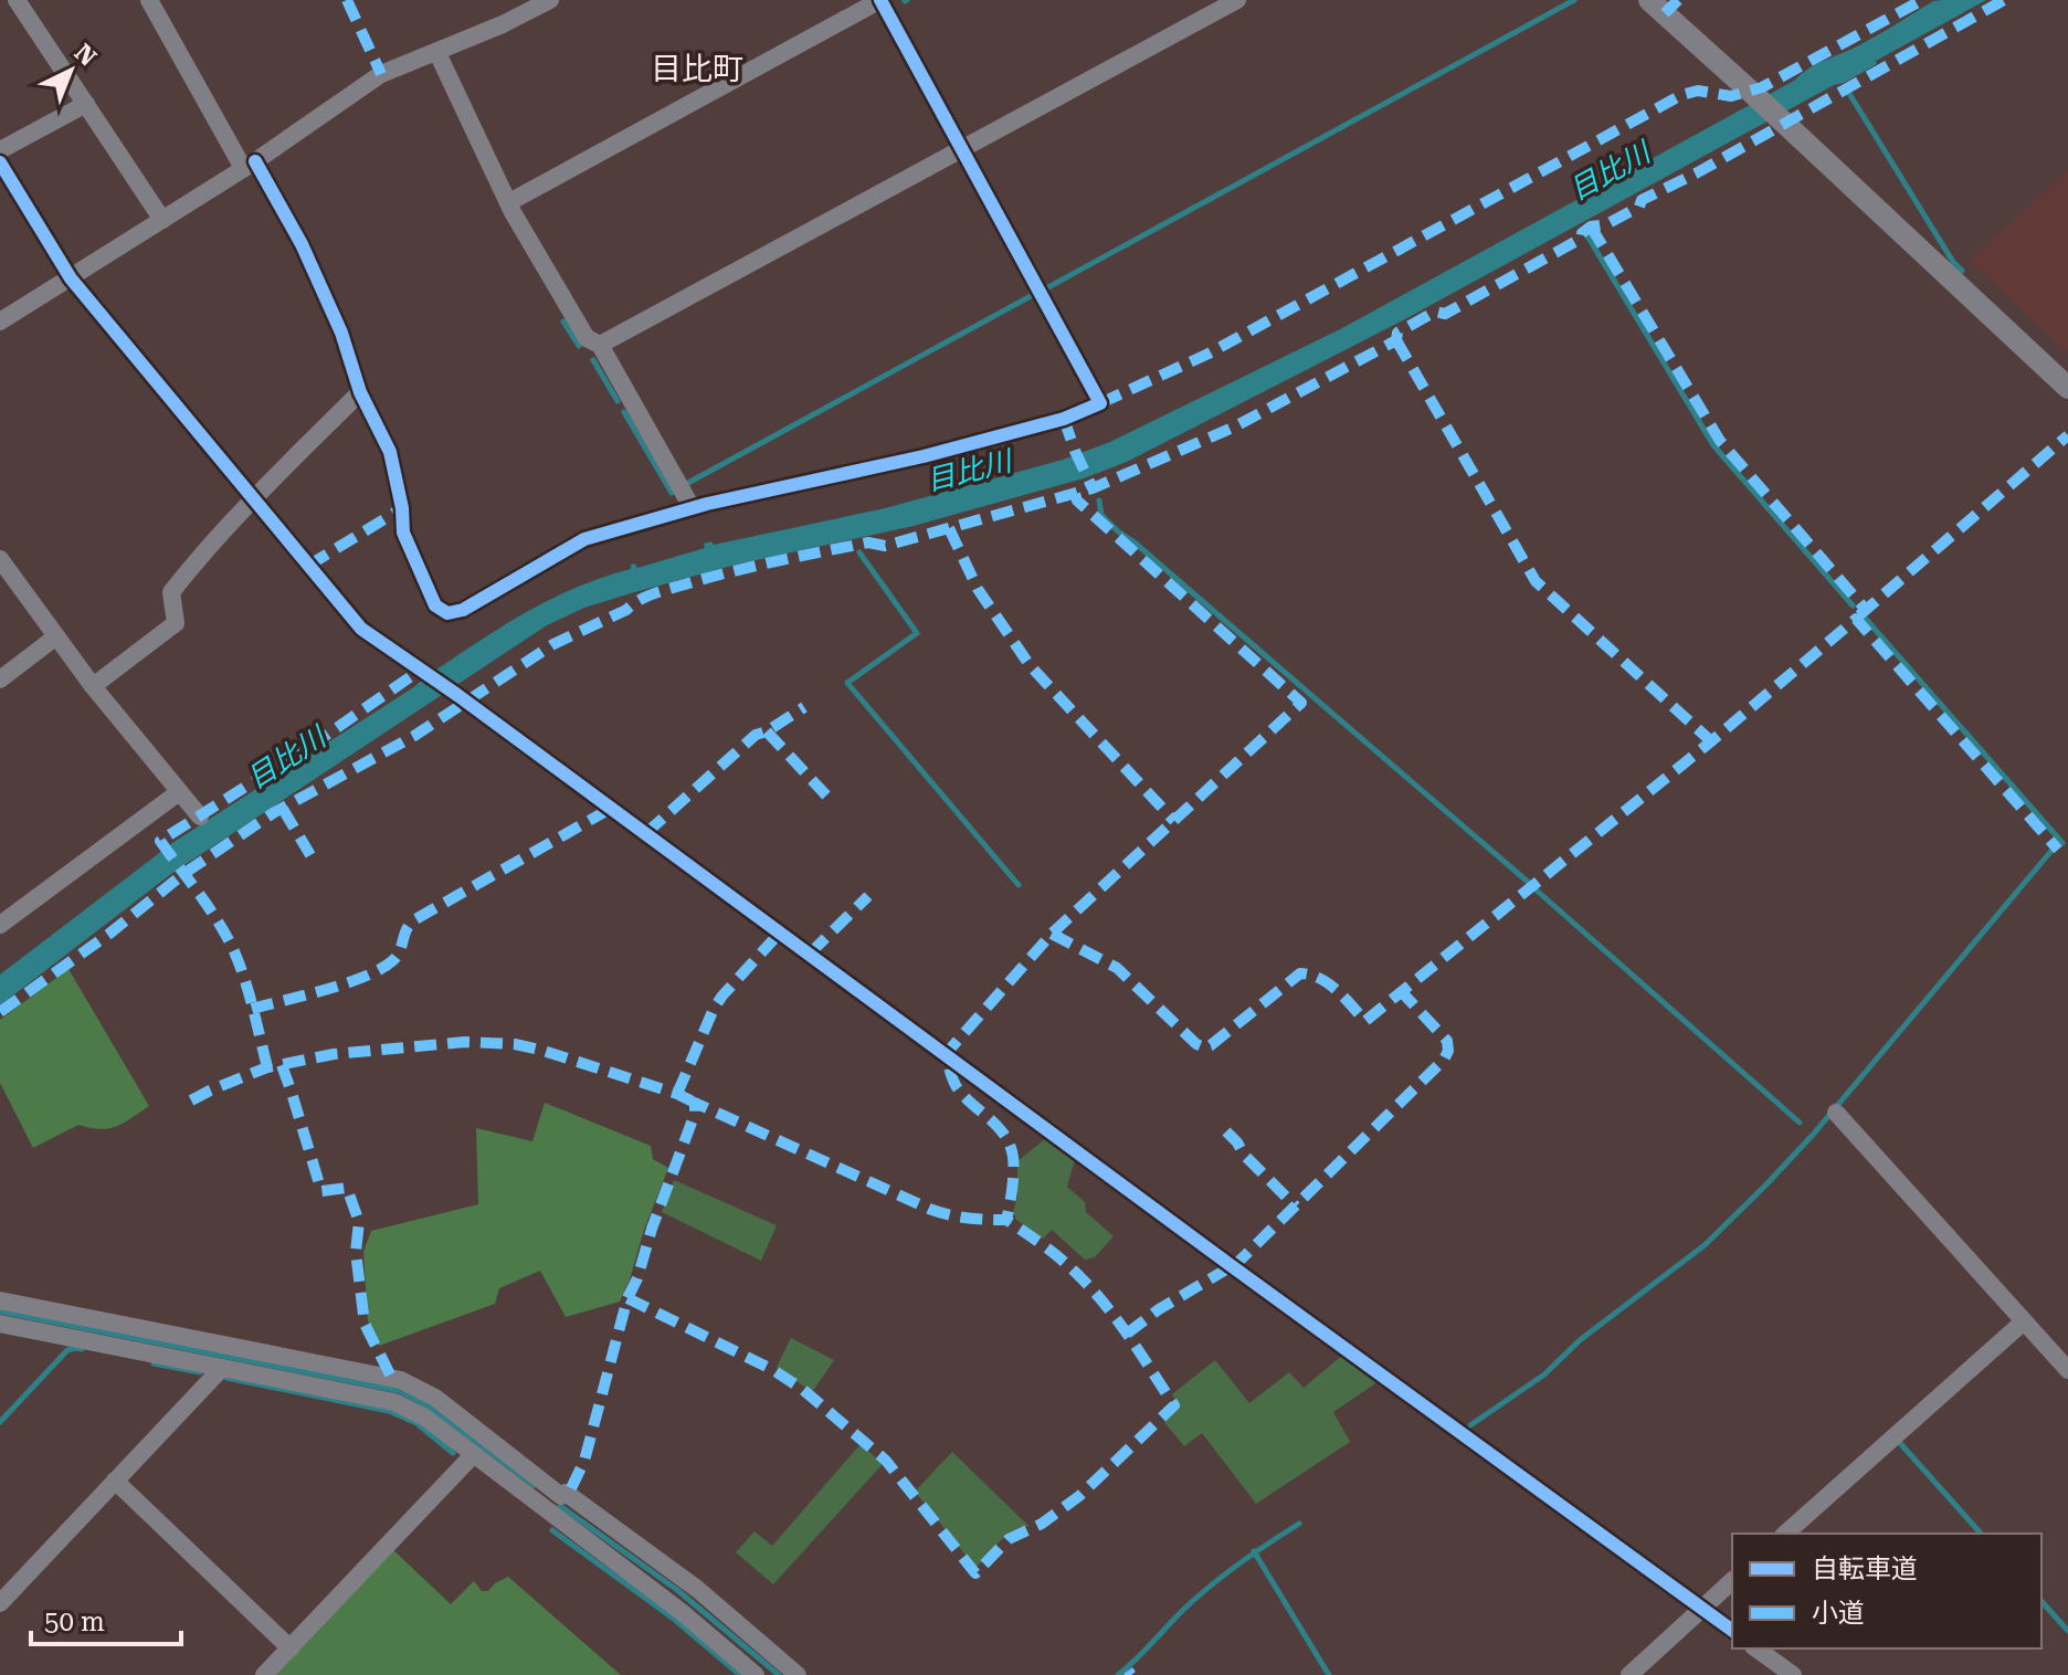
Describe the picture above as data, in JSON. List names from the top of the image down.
{
  "districts": ["目比町"],
  "water": ["目比川"],
  "legend": ["自転車道", "小道"],
  "scale_bar": "50 m",
  "north": "top right"
}
